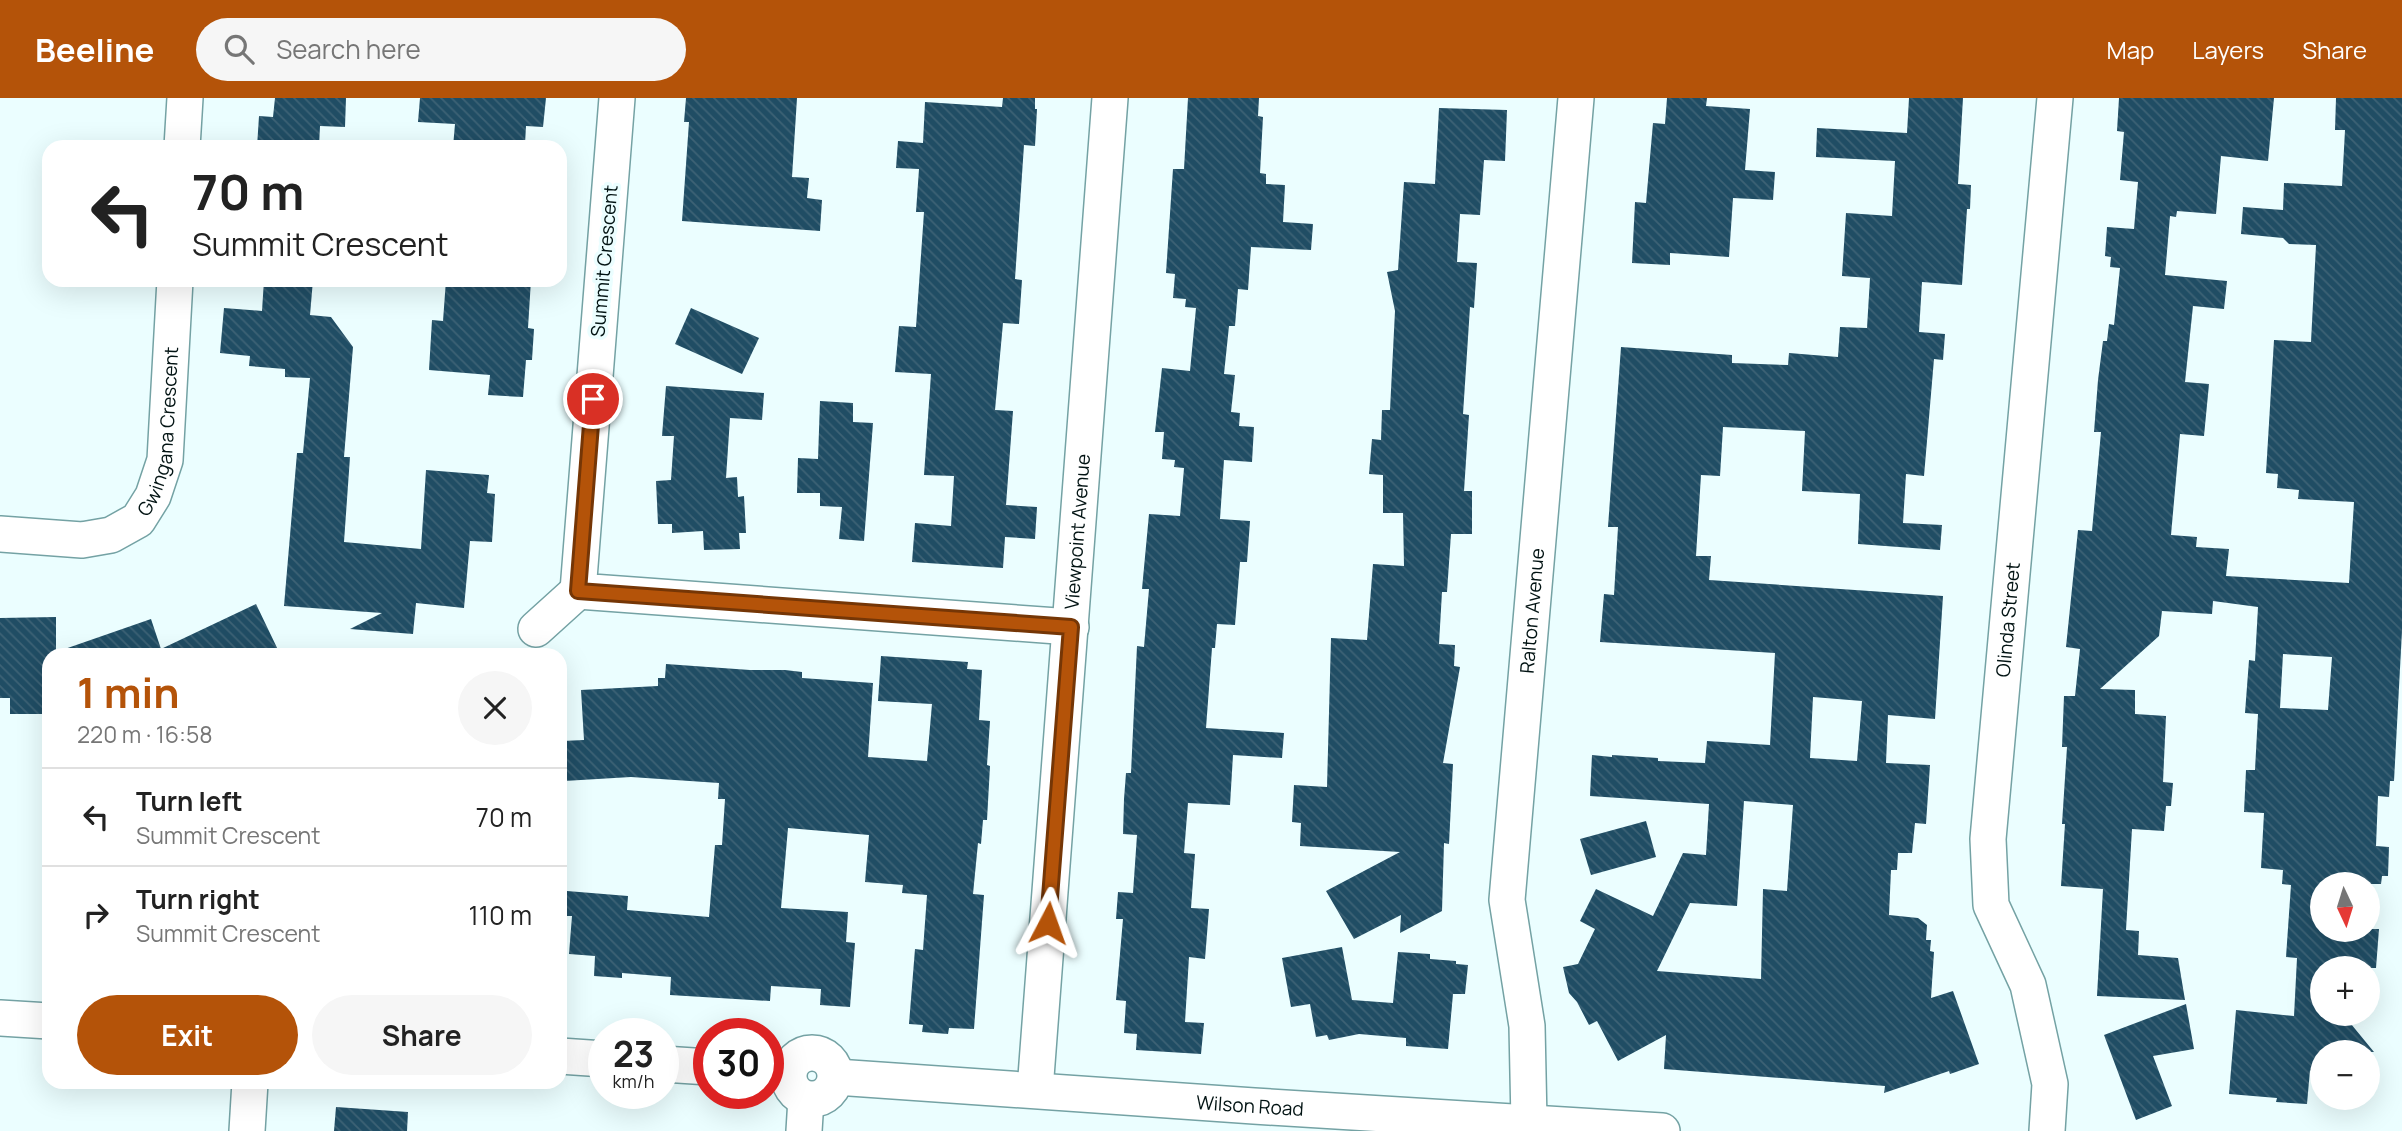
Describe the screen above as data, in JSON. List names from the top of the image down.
{
  "streets": {
    "street": [
      "Summit Crescent",
      "Gwingana Crescent",
      "Viewpoint Avenue",
      "Ralton Avenue",
      "Olinda Street",
      "Wilson Road"
    ]
  },
  "crossings": [
    ["Viewpoint Avenue", "Wilson Road"],
    ["Ralton Avenue", "Wilson Road"]
  ],
  "north": "bottom",
  "page": {
    "header": "Beeline",
    "search": "Search here",
    "nav": ["Map", "Layers", "Share"],
    "turn": ["70 m", "Summit Crescent"],
    "heading": ["1 min", "220 m · 16:58"],
    "list": [
      {
        "name": "Turn left",
        "note": "Summit Crescent",
        "value": "70 m"
      },
      {
        "name": "Turn right",
        "note": "Summit Crescent",
        "value": "110 m"
      }
    ],
    "map_buttons": ["+", "−"],
    "buttons": ["Exit", "Share"],
    "speed": "23 km/h",
    "limit": "30"
  }
}
